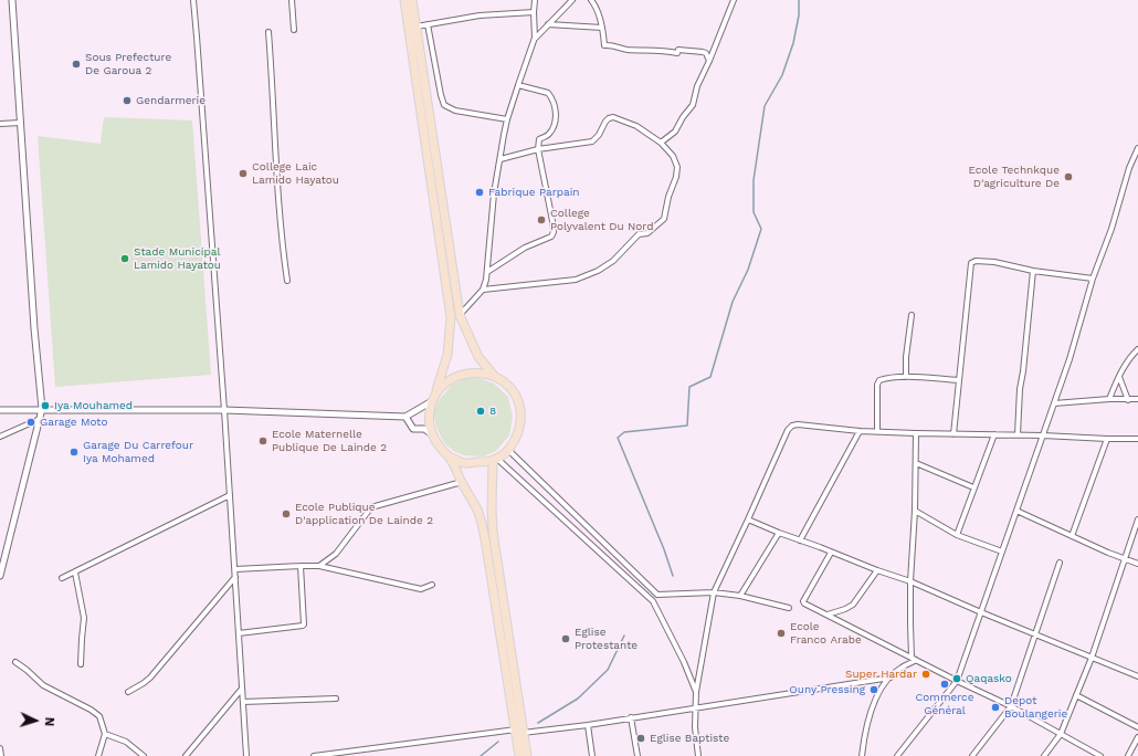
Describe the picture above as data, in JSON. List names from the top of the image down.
{
  "places": [
    "Sous Prefecture De Garoua 2",
    "Gendarmerie",
    "College Laic Lamido Hayatou",
    "Ecole Technkque D'agriculture De",
    "Fabrique Parpain",
    "College Polyvalent Du Nord",
    "Stade Municipal Lamido Hayatou",
    "Iya Mouhamed",
    "8",
    "Garage Moto",
    "Ecole Maternelle Publique De Lainde 2",
    "Garage Du Carrefour Iya Mohamed",
    "Ecole Publique D'application De Lainde 2",
    "Ecole Franco Arabe",
    "Eglise Protestante",
    "Super Hardar",
    "Qaqasko",
    "Commerce Général",
    "Ouny Pressing",
    "Depot Boulangerie",
    "Eglise Baptiste"
  ],
  "north": "right"
}
